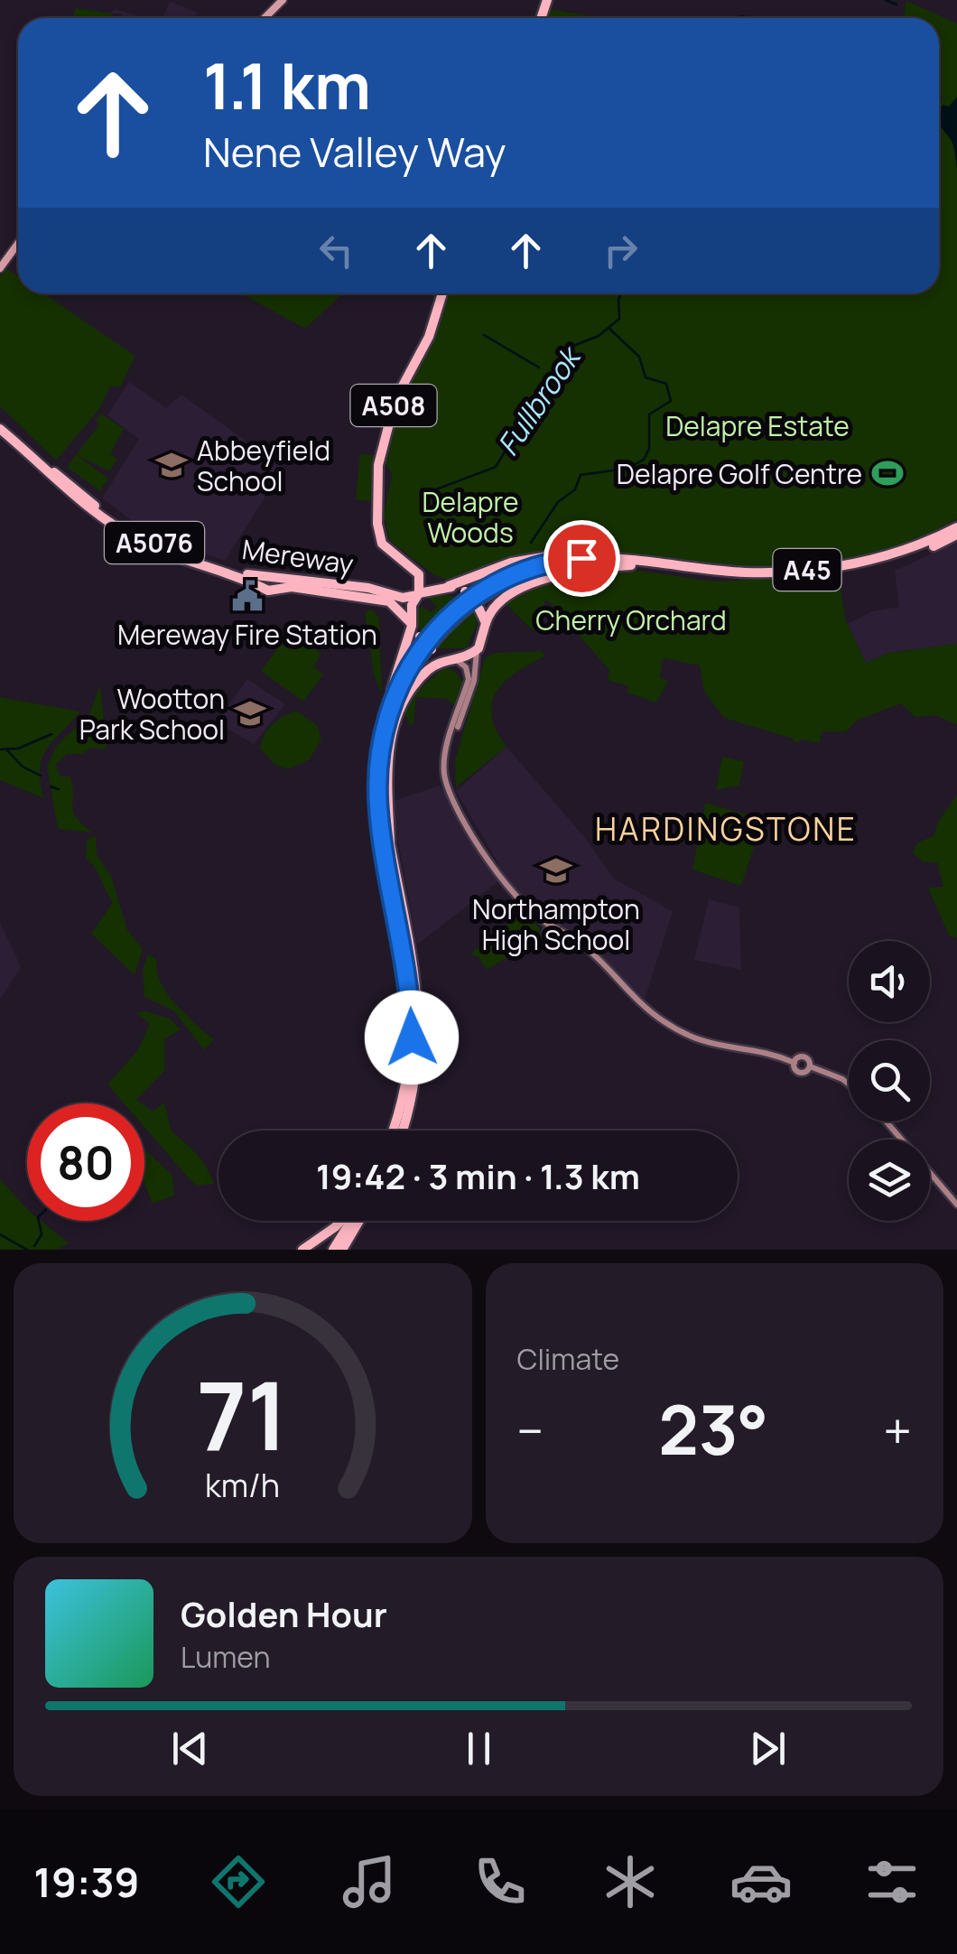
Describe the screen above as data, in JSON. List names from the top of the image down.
{
  "streets": {
    "highway": [
      "A508",
      "A5076",
      "Mereway",
      "A45"
    ]
  },
  "crossings": [
    ["A508", "Mereway"]
  ],
  "districts": ["HARDINGSTONE"],
  "water": ["Fullbrook"],
  "parks": ["Delapre Estate", "Delapre Woods", "Cherry Orchard"],
  "places": {
    "school or university": ["Abbeyfield School", "Wootton Park School", "Northampton High School"],
    "sports": ["Delapre Golf Centre"],
    "public building": ["Mereway Fire Station"]
  },
  "page": {
    "turn": ["1.1 km", "Nene Valley Way"],
    "limit": "80",
    "trip": "19:42 · 3 min · 1.3 km",
    "tile": "Climate",
    "heat": ["−", "23°", "+"],
    "song": ["Golden Hour", "Lumen"],
    "tabs": "19:39",
    "gauge": ["71", "km/h"]
  }
}
